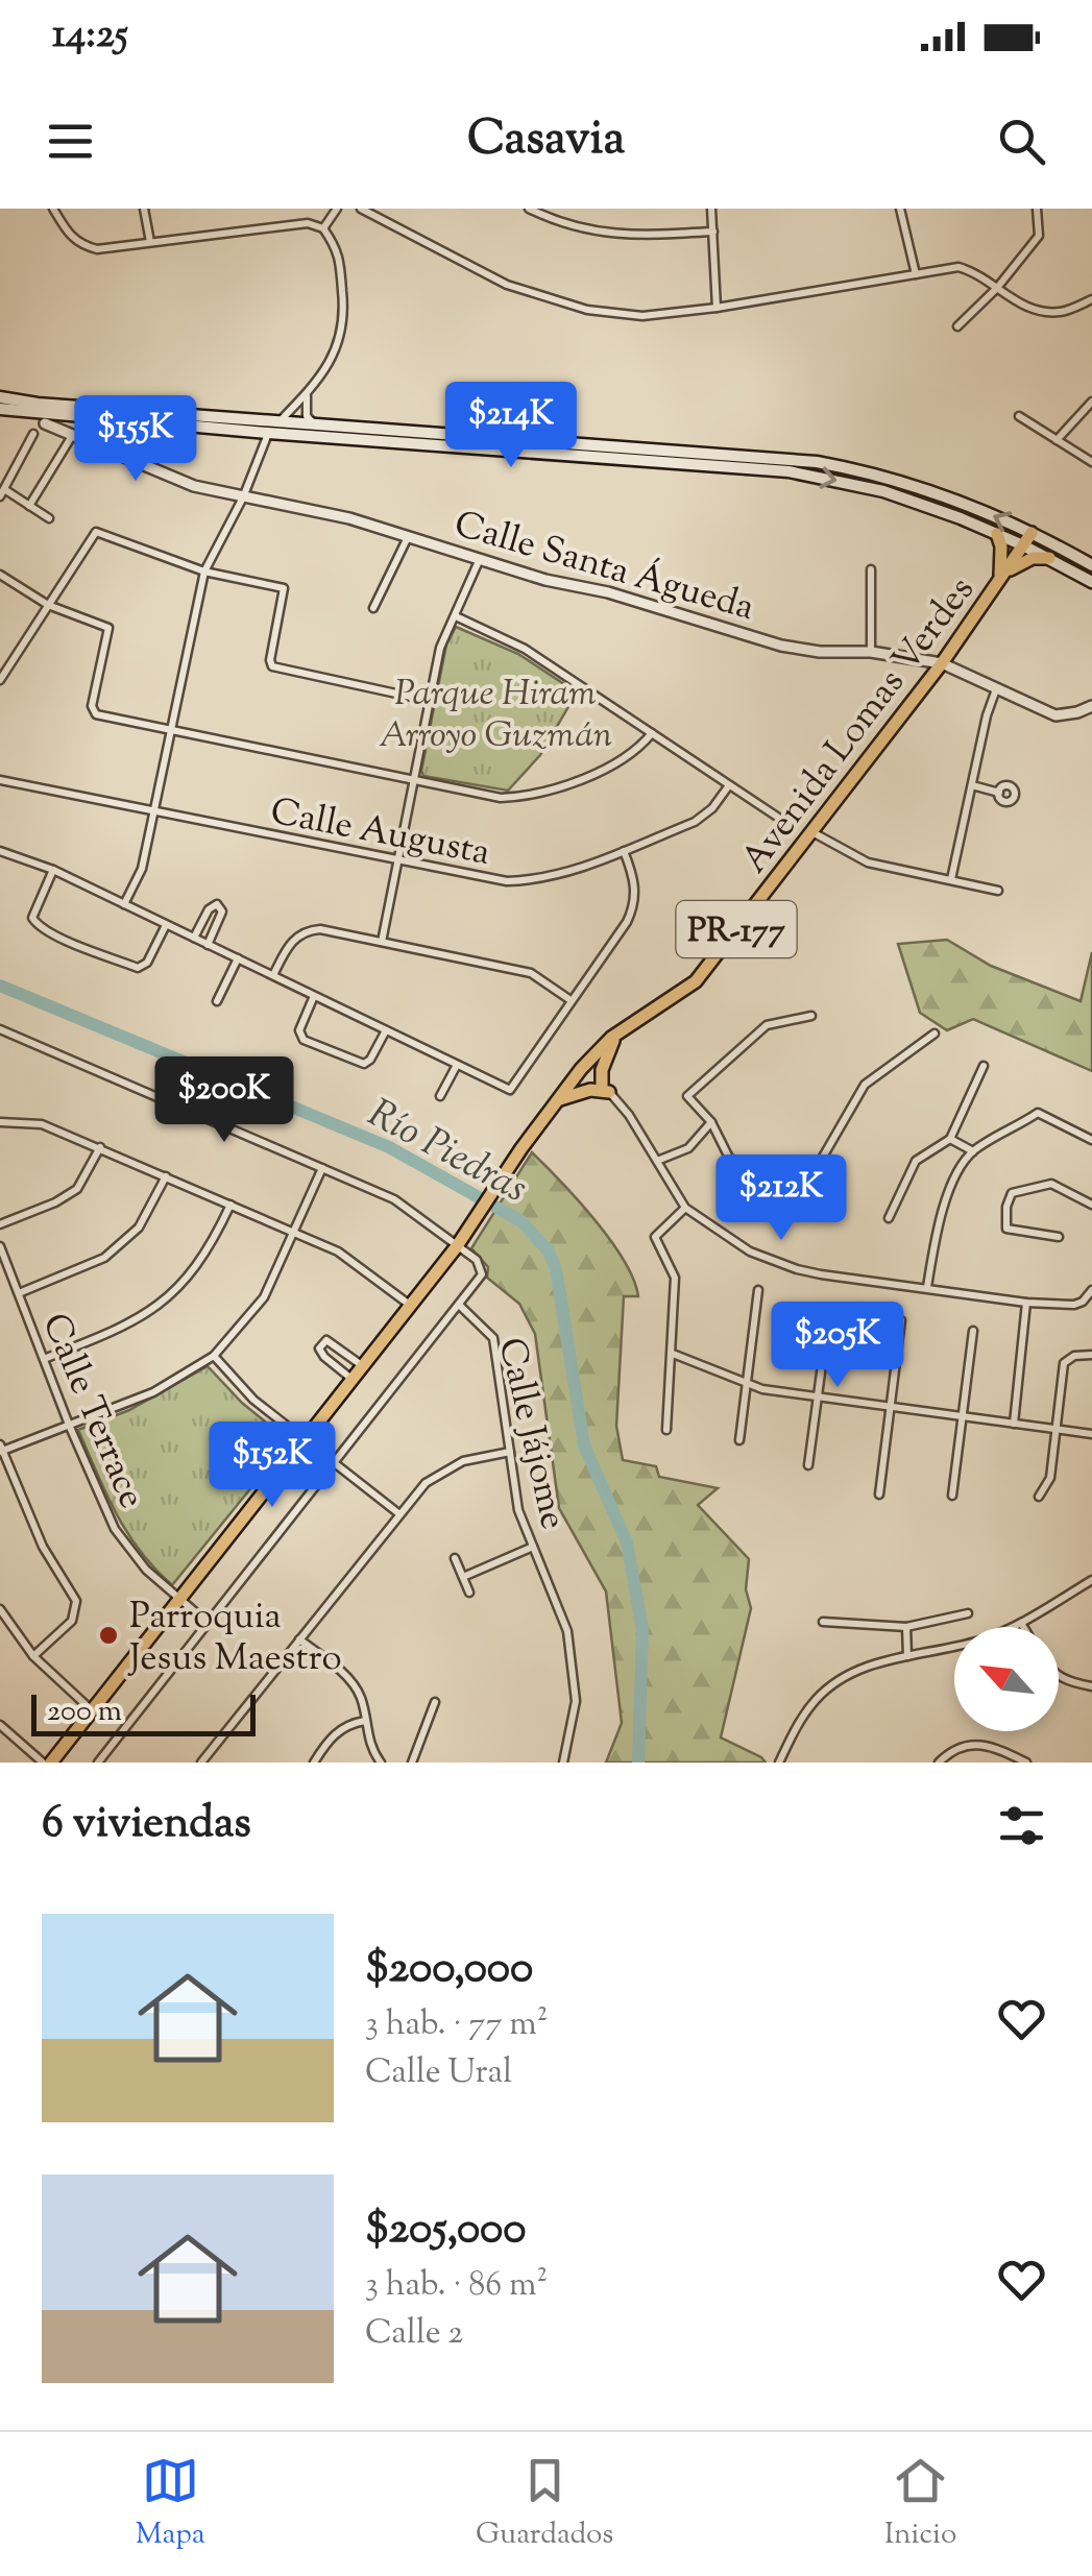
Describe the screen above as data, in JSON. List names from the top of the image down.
{
  "streets": {
    "main road": ["Avenida Lomas Verdes", "PR-177"],
    "street": [
      "Calle Santa Águeda",
      "Calle Augusta",
      "Calle Terrace",
      "Calle Jájome"
    ]
  },
  "crossings": [
    ["Calle Santa Águeda", "Avenida Lomas Verdes"],
    ["Avenida Lomas Verdes", "Calle Terrace"]
  ],
  "water": ["Río Piedras"],
  "parks": ["Parque Hiram Arroyo Guzmán"],
  "places": ["Parroquia Jesus Maestro"],
  "scale_bar": "200 m",
  "north": "top left",
  "page": {
    "status": "14:25",
    "header": "Casavia",
    "price": [
      "$214K",
      "$155K",
      "$200K",
      "$212K",
      "$205K",
      "$152K"
    ],
    "scale": "200 m",
    "heading": "6 viviendas",
    "list": [
      {
        "name": "$200,000",
        "note": "3 hab. · 77 m² · Calle Ural"
      },
      {
        "name": "$205,000",
        "note": "3 hab. · 86 m² · Calle 2"
      }
    ],
    "tabs": ["Mapa", "Guardados", "Inicio"]
  }
}
